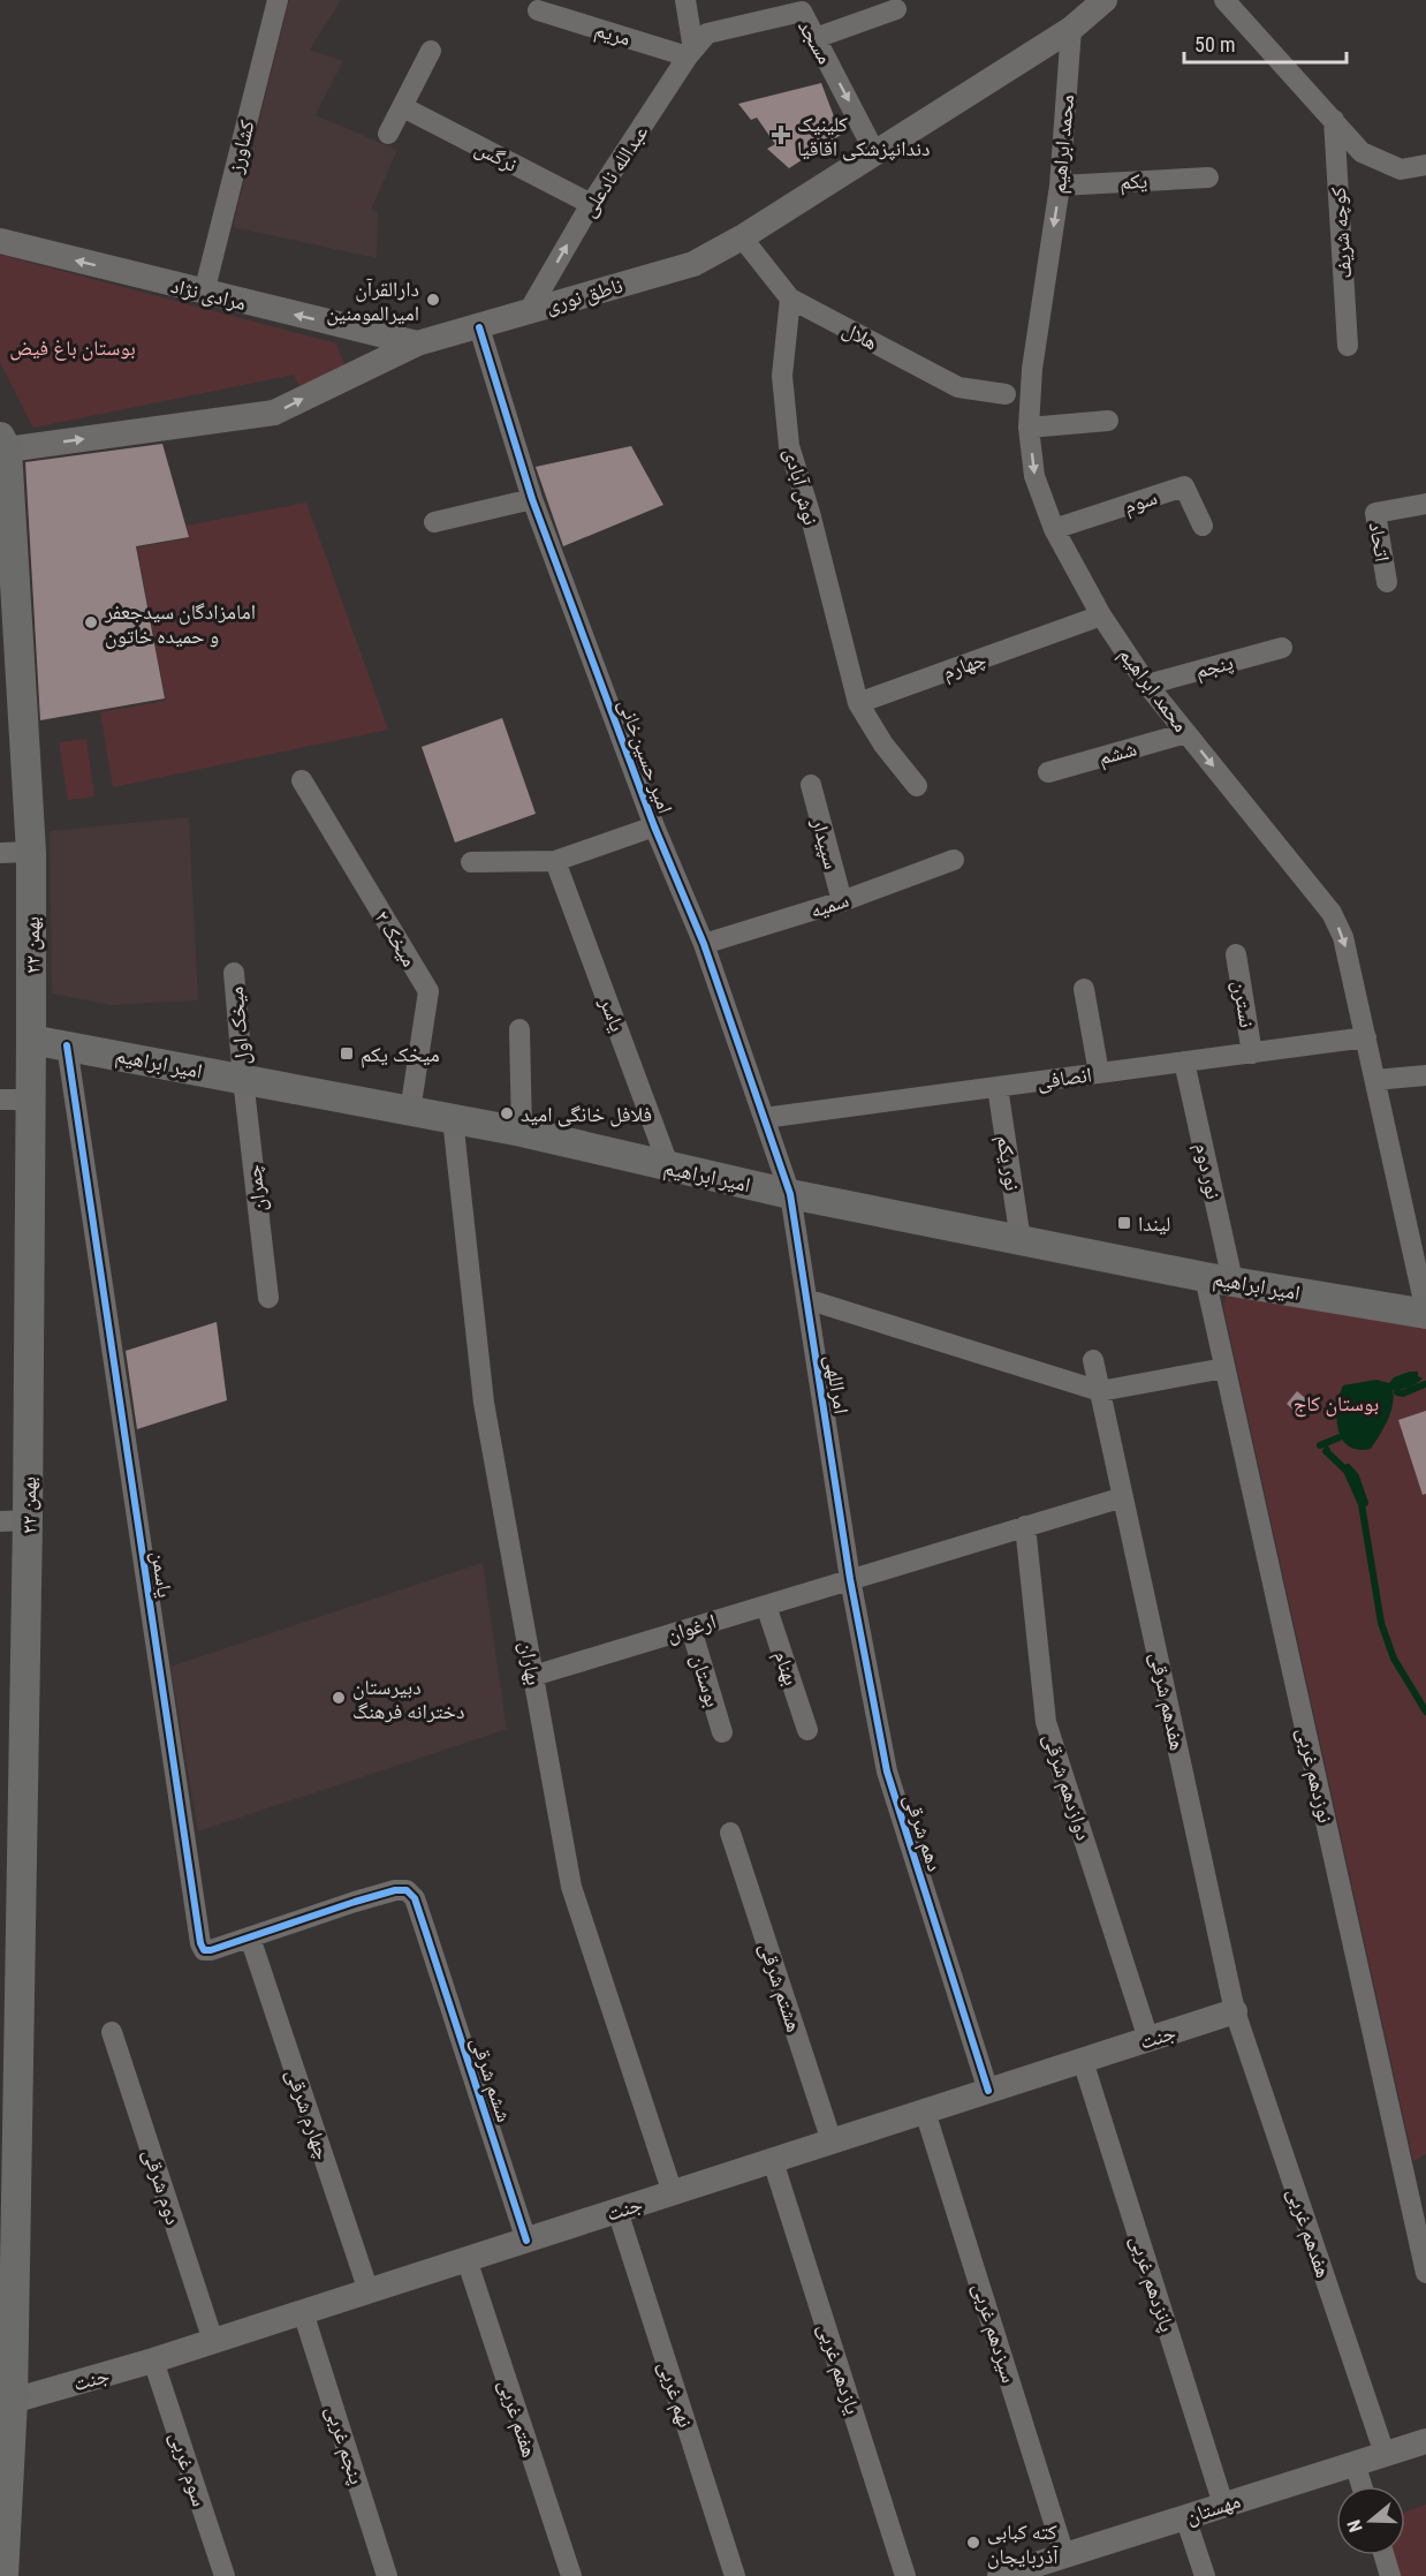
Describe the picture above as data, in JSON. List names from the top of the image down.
{
  "streets": {
    "main road": ["۲۲ بهمن", "امیر ابراهیم"],
    "street": [
      "مریم",
      "مسجد",
      "محمد ابراهیم",
      "کشاورز",
      "نرگس",
      "عبدالله نادعلی",
      "یکم",
      "کوچه شریف",
      "مرادی نژاد",
      "ناطق نوری",
      "هلال",
      "نوش آبادی",
      "سوم",
      "اتحاد",
      "چهارم",
      "پنجم",
      "ششم",
      "امیر حسین‌خانی",
      "سپیدار",
      "سمیه",
      "میخک ۲",
      "نسترن",
      "یاسر",
      "میخک اول",
      "انصافی",
      "نور یکم",
      "نور دوم",
      "چمران",
      "امراللهی",
      "یاسمن",
      "ارغوان",
      "بهاران",
      "بهنام",
      "بوستان",
      "هفدهم شرقی",
      "نوزدهم غربی",
      "دوازدهم شرقی",
      "دهم شرقی",
      "هشتم شرقی",
      "جنت",
      "ششم شرقی",
      "چهارم شرقی",
      "دوم شرقی",
      "هفدهم غربی",
      "پانزدهم غربی",
      "سیزدهم غربی",
      "یازدهم غربی",
      "نهم غربی",
      "هفتم غربی",
      "پنجم غربی",
      "سوم غربی",
      "مهستان"
    ]
  },
  "crossings": [
    ["مریم", "مسجد"],
    ["مریم", "عبدالله نادعلی"],
    ["مسجد", "عبدالله نادعلی"],
    ["مسجد", "ناطق نوری"],
    ["محمد ابراهیم", "یکم"],
    ["محمد ابراهیم", "ناطق نوری"],
    ["محمد ابراهیم", "سوم"],
    ["محمد ابراهیم", "چهارم"],
    ["محمد ابراهیم", "پنجم"],
    ["محمد ابراهیم", "ششم"],
    ["محمد ابراهیم", "امیر ابراهیم"],
    ["محمد ابراهیم", "انصافی"],
    ["کشاورز", "مرادی نژاد"],
    ["نرگس", "عبدالله نادعلی"],
    ["عبدالله نادعلی", "ناطق نوری"],
    ["مرادی نژاد", "ناطق نوری"],
    ["ناطق نوری", "هلال"],
    ["ناطق نوری", "امیر حسین‌خانی"],
    ["ناطق نوری", "۲۲ بهمن"],
    ["هلال", "نوش آبادی"],
    ["نوش آبادی", "چهارم"],
    ["امیر حسین‌خانی", "سمیه"],
    ["امیر حسین‌خانی", "امیر ابراهیم"],
    ["امیر حسین‌خانی", "انصافی"],
    ["امیر حسین‌خانی", "امراللهی"],
    ["سپیدار", "سمیه"],
    ["میخک ۲", "امیر ابراهیم"],
    ["۲۲ بهمن", "امیر ابراهیم"],
    ["۲۲ بهمن", "جنت"],
    ["نسترن", "انصافی"],
    ["یاسر", "امیر ابراهیم"],
    ["میخک اول", "امیر ابراهیم"],
    ["میخک اول", "چمران"],
    ["امیر ابراهیم", "نور یکم"],
    ["امیر ابراهیم", "نور دوم"],
    ["امیر ابراهیم", "چمران"],
    ["امیر ابراهیم", "امراللهی"],
    ["امیر ابراهیم", "یاسمن"],
    ["امیر ابراهیم", "بهاران"],
    ["امیر ابراهیم", "نوزدهم غربی"],
    ["انصافی", "نور یکم"],
    ["انصافی", "نور دوم"],
    ["نور دوم", "نوزدهم غربی"],
    ["امراللهی", "ارغوان"],
    ["امراللهی", "دهم شرقی"],
    ["یاسمن", "ششم شرقی"],
    ["یاسمن", "چهارم شرقی"],
    ["ارغوان", "بهاران"],
    ["ارغوان", "بهنام"],
    ["ارغوان", "بوستان"],
    ["ارغوان", "هفدهم شرقی"],
    ["ارغوان", "دوازدهم شرقی"],
    ["ارغوان", "دهم شرقی"],
    ["بهاران", "جنت"],
    ["هفدهم شرقی", "جنت"],
    ["هفدهم شرقی", "هفدهم غربی"],
    ["دوازدهم شرقی", "جنت"],
    ["دهم شرقی", "جنت"],
    ["هشتم شرقی", "جنت"],
    ["جنت", "ششم شرقی"],
    ["جنت", "چهارم شرقی"],
    ["جنت", "دوم شرقی"],
    ["جنت", "هفدهم غربی"],
    ["جنت", "پانزدهم غربی"],
    ["جنت", "سیزدهم غربی"],
    ["جنت", "یازدهم غربی"],
    ["جنت", "نهم غربی"],
    ["جنت", "هفتم غربی"],
    ["جنت", "پنجم غربی"],
    ["جنت", "سوم غربی"],
    ["هفدهم غربی", "مهستان"],
    ["پانزدهم غربی", "مهستان"],
    ["سیزدهم غربی", "مهستان"]
  ],
  "one_way": [
    "مسجد",
    "محمد ابراهیم",
    "عبدالله نادعلی",
    "مرادی نژاد",
    "ناطق نوری"
  ],
  "parks": ["بوستان باغ فیض", "بوستان کاج"],
  "places": {
    "health": ["کلینیک دندانپزشکی اقاقیا"],
    "other": [
      "دارالقرآن امیرالمومنین",
      "امامزادگان سیدجعفر و حمیده خاتون",
      "فلافل خانگی امید",
      "دبیرستان دخترانه فرهنگ",
      "کته کبابی آذربایجان"
    ],
    "transit": ["میخک یکم", "لیندا"]
  },
  "scale_bar": "50 m",
  "north": "left"
}
